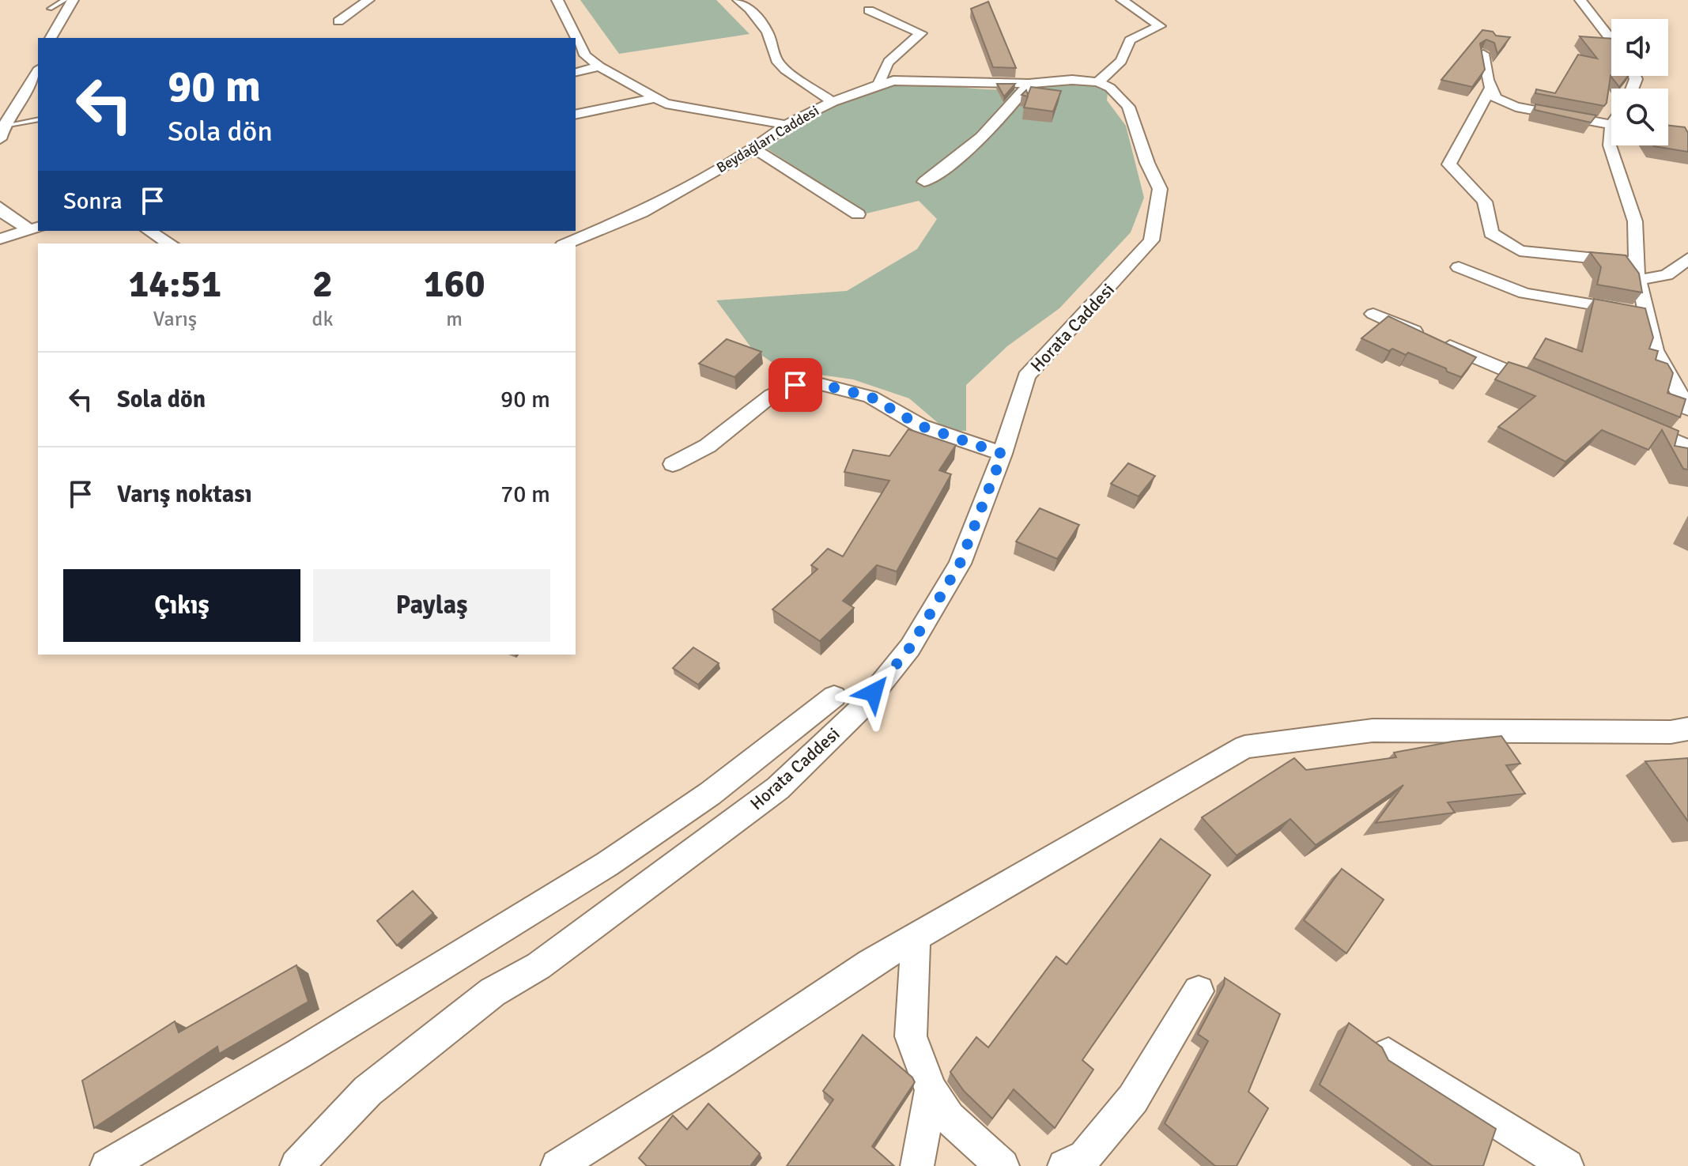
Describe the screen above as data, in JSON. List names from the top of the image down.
{
  "streets": {
    "street": ["Beydağları Caddesi", "Horata Caddesi"]
  },
  "crossings": [
    ["Beydağları Caddesi", "Horata Caddesi"]
  ],
  "page": {
    "turn": ["90 m", "Sola dön"],
    "then": "Sonra",
    "eta": [
      "14:51",
      "Varış",
      "2",
      "dk",
      "160",
      "m"
    ],
    "list": [
      {
        "name": "Sola dön",
        "value": "90 m"
      },
      {
        "name": "Varış noktası",
        "value": "70 m"
      }
    ],
    "buttons": ["Çıkış", "Paylaş"]
  }
}
